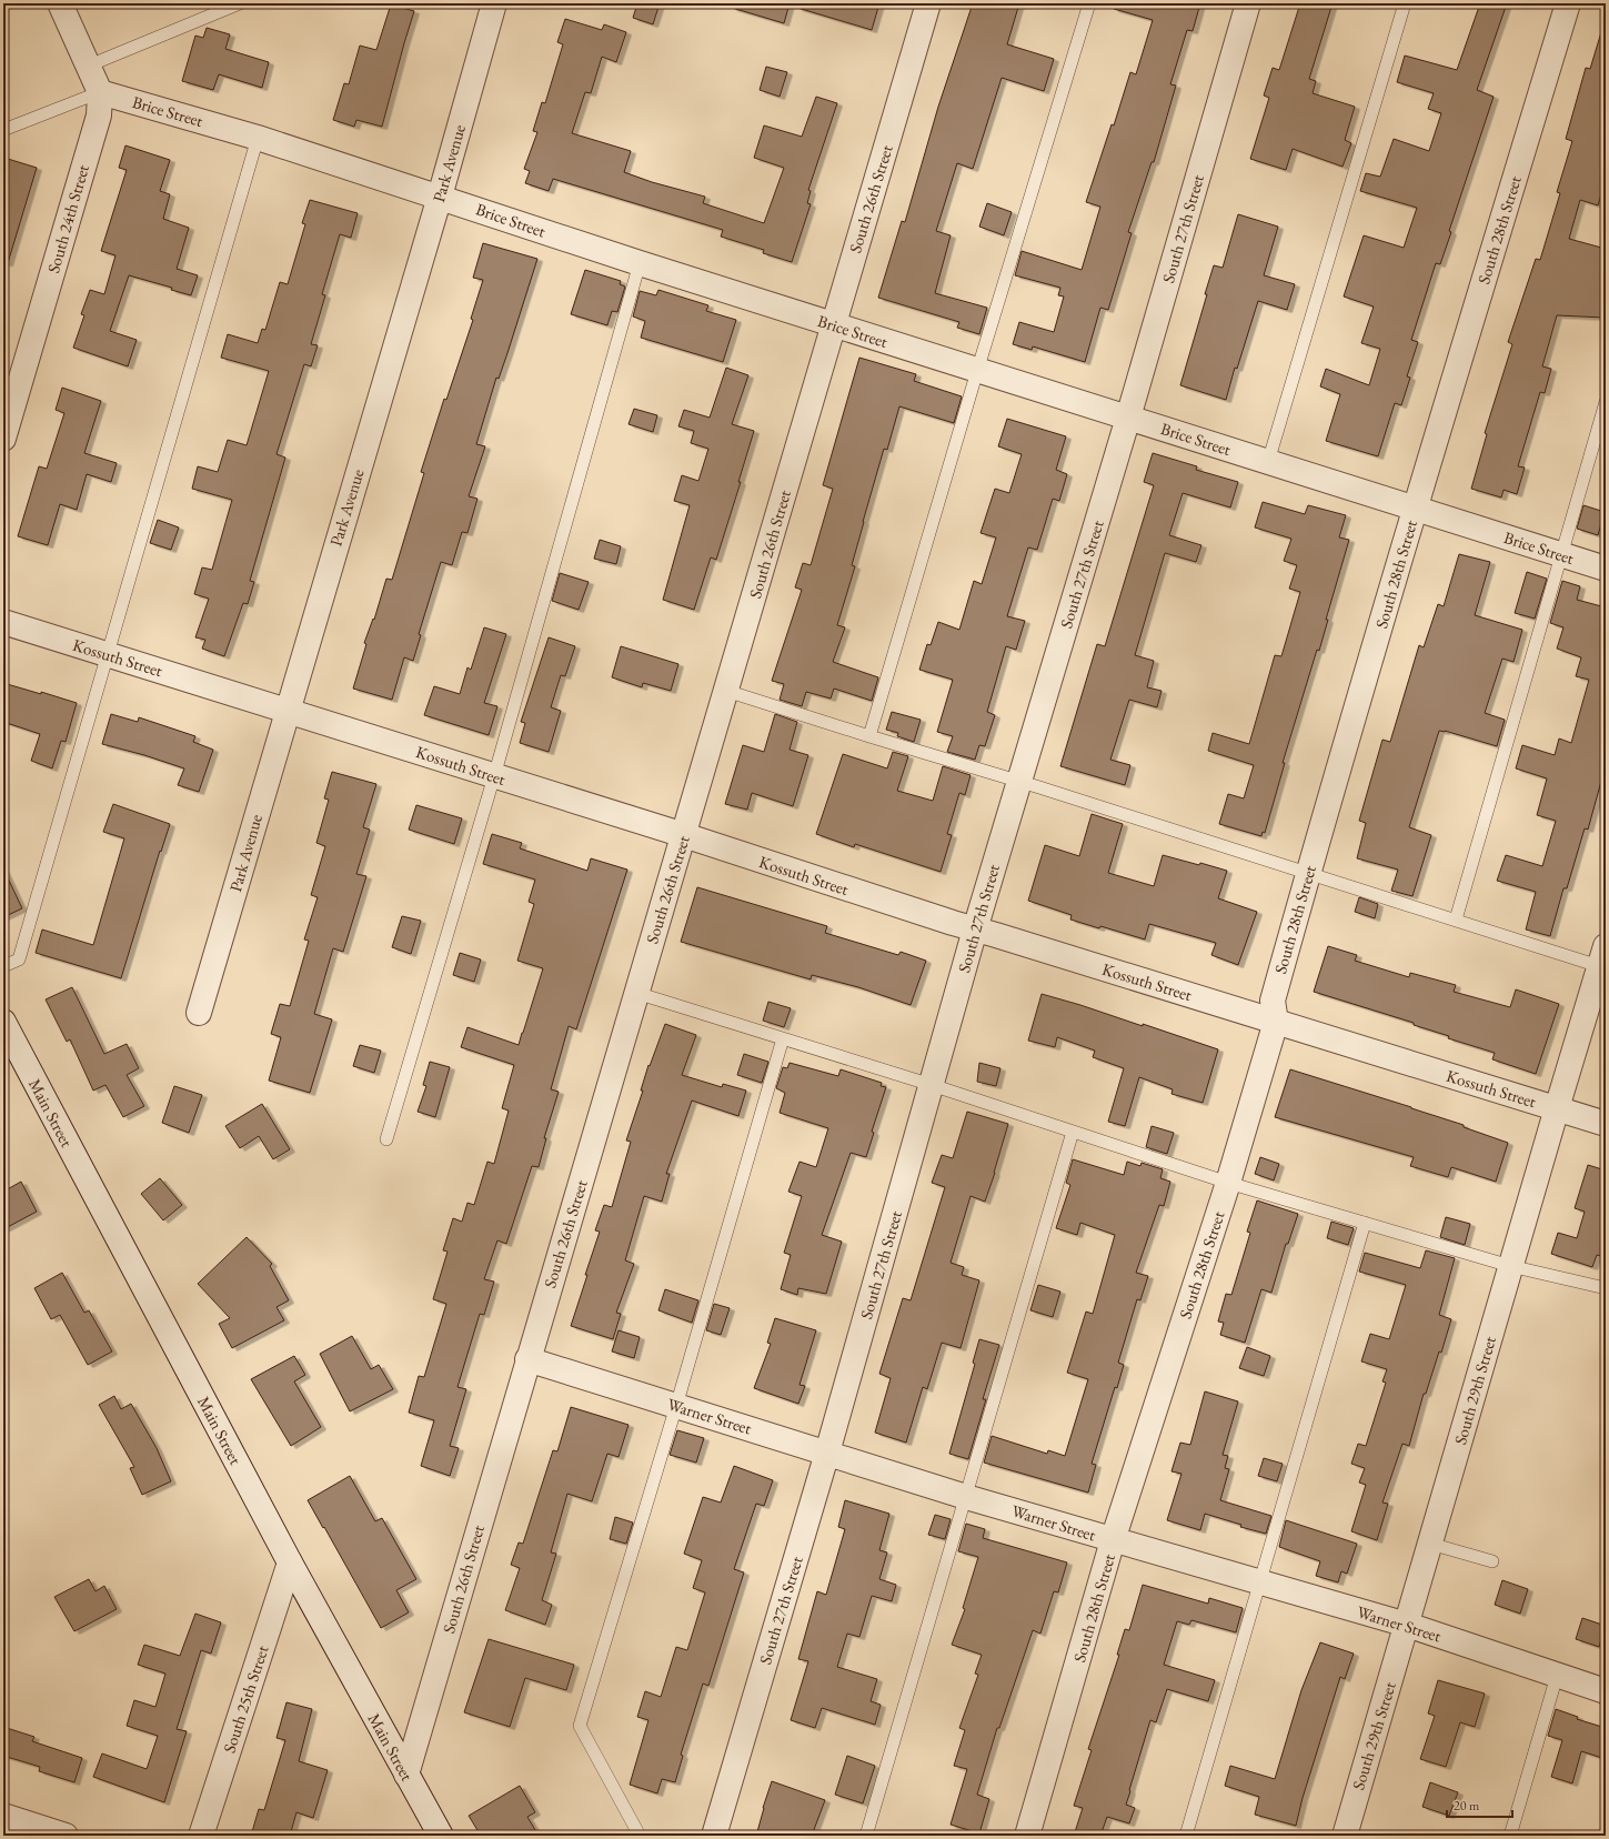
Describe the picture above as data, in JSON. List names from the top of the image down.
{
  "streets": {
    "street": [
      "Brice Street",
      "Park Avenue",
      "South 26th Street",
      "South 24th Street",
      "South 27th Street",
      "South 28th Street",
      "Kossuth Street",
      "Main Street",
      "South 29th Street",
      "Warner Street",
      "South 25th Street"
    ]
  },
  "crossings": [
    ["Brice Street", "Park Avenue"],
    ["Brice Street", "South 26th Street"],
    ["Brice Street", "South 24th Street"],
    ["Brice Street", "South 27th Street"],
    ["Brice Street", "South 28th Street"],
    ["Park Avenue", "Kossuth Street"],
    ["South 26th Street", "Kossuth Street"],
    ["South 26th Street", "Main Street"],
    ["South 26th Street", "Warner Street"],
    ["South 27th Street", "Kossuth Street"],
    ["South 27th Street", "Warner Street"],
    ["South 28th Street", "Kossuth Street"],
    ["South 28th Street", "Warner Street"],
    ["Kossuth Street", "South 29th Street"],
    ["Main Street", "South 25th Street"],
    ["South 29th Street", "Warner Street"]
  ],
  "scale_bar": "20 m"
}
